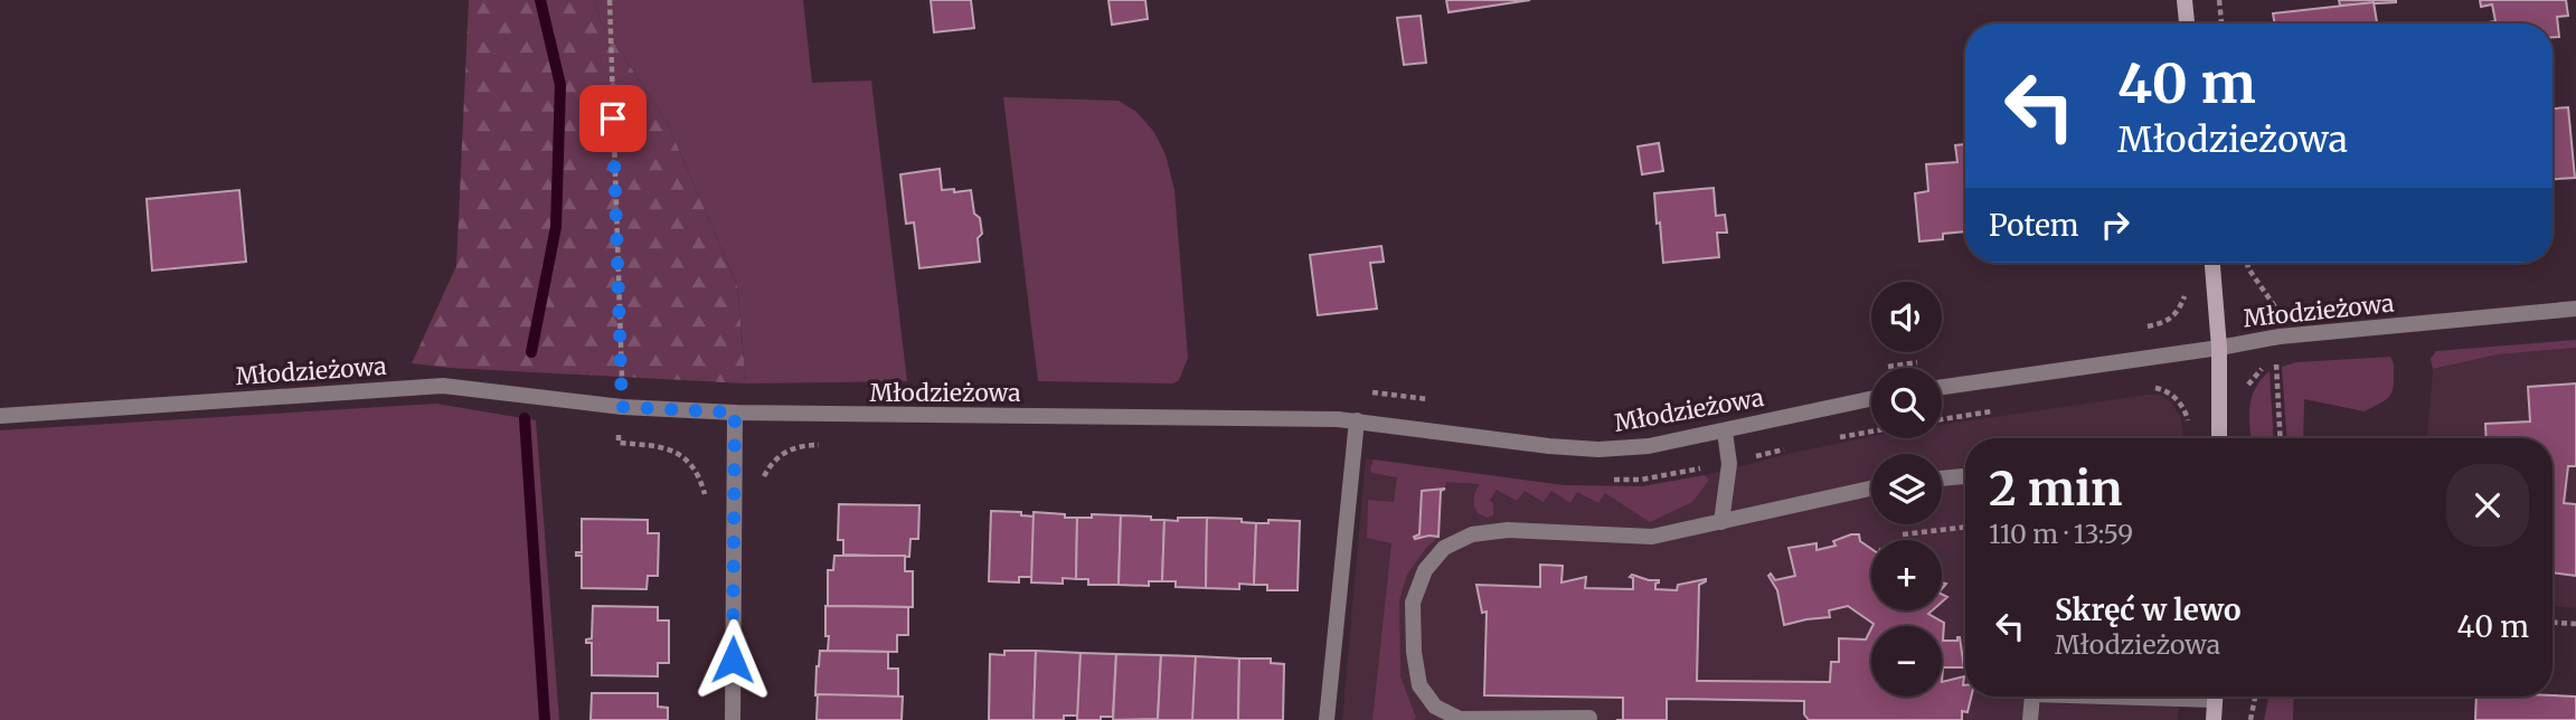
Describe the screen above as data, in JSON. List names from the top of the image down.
{
  "streets": {
    "street": ["Młodzieżowa"]
  },
  "page": {
    "turn": ["40 m", "Młodzieżowa"],
    "then": "Potem",
    "map_buttons": ["+", "−"],
    "heading": ["2 min", "110 m · 13:59"],
    "list": [
      {
        "name": "Skręć w lewo",
        "note": "Młodzieżowa",
        "value": "40 m"
      }
    ]
  }
}
